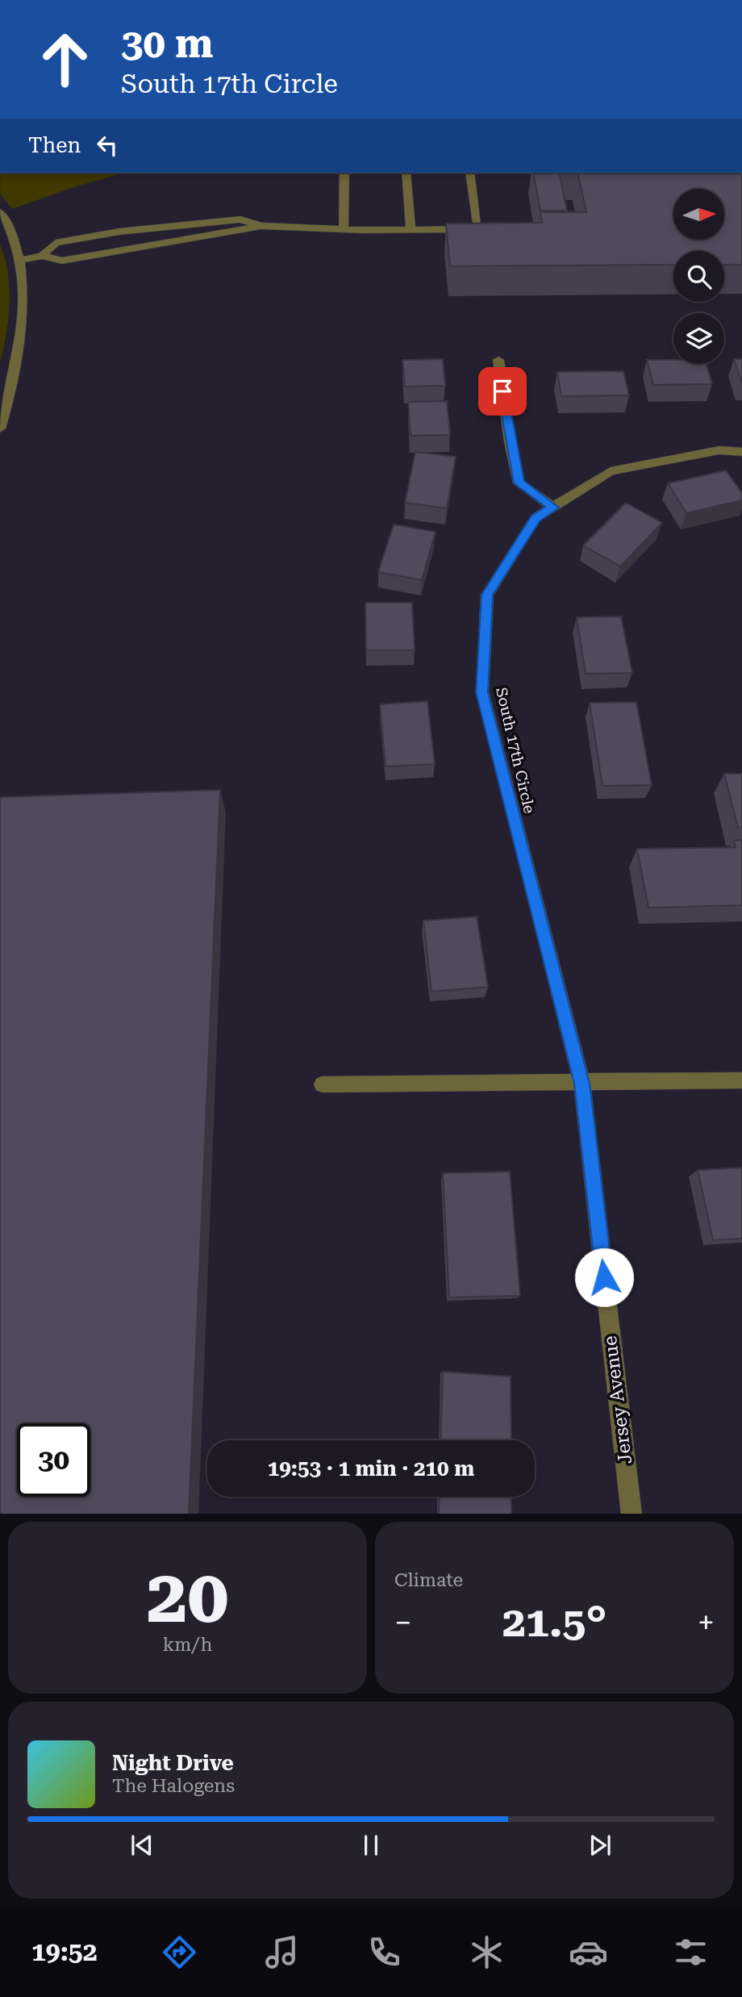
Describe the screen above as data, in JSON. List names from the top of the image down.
{
  "streets": {
    "street": ["South 17th Circle", "Jersey Avenue"]
  },
  "crossings": [
    ["South 17th Circle", "Jersey Avenue"]
  ],
  "north": "right",
  "page": {
    "turn": ["30 m", "South 17th Circle"],
    "then": "Then",
    "limit": "30",
    "trip": "19:53 · 1 min · 210 m",
    "tile": [
      ["20", "km/h"],
      "Climate"
    ],
    "heat": ["−", "21.5°", "+"],
    "song": ["Night Drive", "The Halogens"],
    "tabs": "19:52"
  }
}
